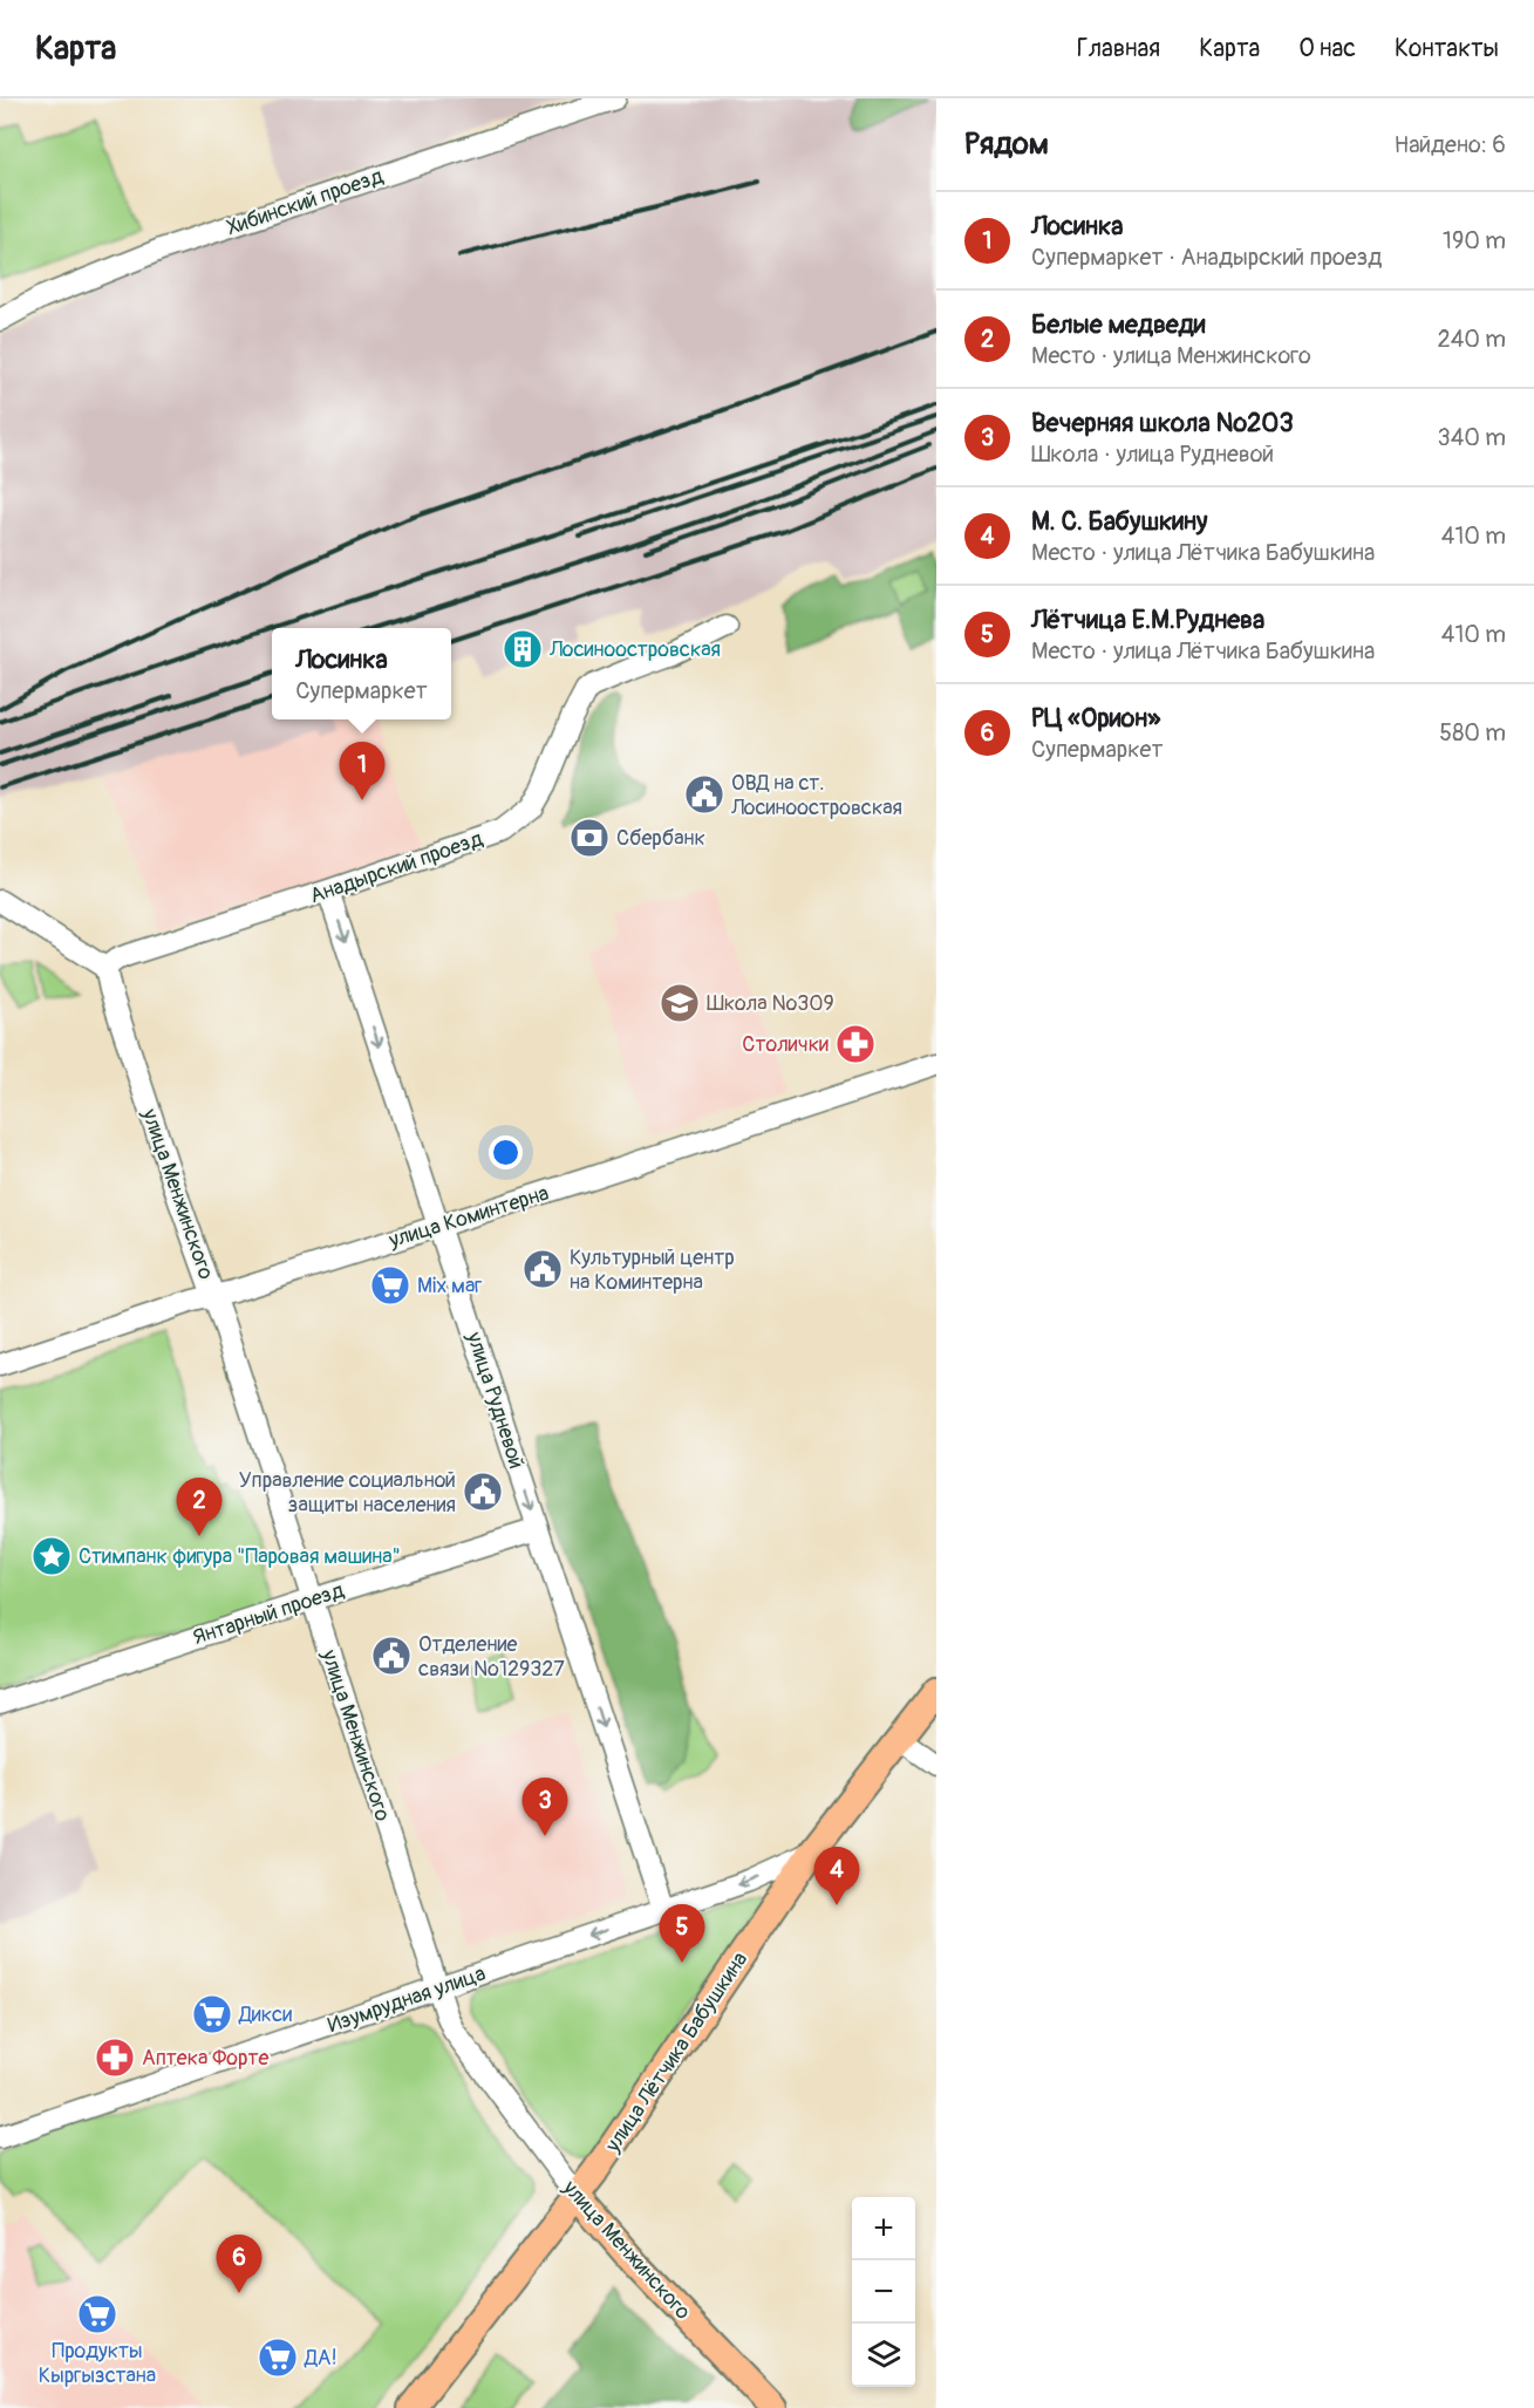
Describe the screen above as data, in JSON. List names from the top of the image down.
{
  "streets": {
    "main road": ["улица Менжинского", "улица Лётчика Бабушкина"],
    "street": [
      "Хибинский проезд",
      "Анадырский проезд",
      "улица Коминтерна",
      "улица Рудневой",
      "Янтарный проезд",
      "Изумрудная улица"
    ]
  },
  "crossings": [
    ["Анадырский проезд", "улица Менжинского"],
    ["Анадырский проезд", "улица Рудневой"],
    ["улица Менжинского", "улица Коминтерна"],
    ["улица Менжинского", "Янтарный проезд"],
    ["улица Менжинского", "Изумрудная улица"],
    ["улица Менжинского", "улица Лётчика Бабушкина"],
    ["улица Коминтерна", "улица Рудневой"],
    ["улица Рудневой", "Янтарный проезд"],
    ["улица Рудневой", "Изумрудная улица"],
    ["Изумрудная улица", "улица Лётчика Бабушкина"]
  ],
  "one_way": ["улица Рудневой", "Изумрудная улица"],
  "places": {
    "building": ["Лосиноостровская"],
    "public building": [
      "ОВД на ст. Лосиноостровская",
      "Культурный центр на Коминтерна",
      "Управление социальной защиты населения",
      "Отделение связи №129327"
    ],
    "bank": ["Сбербанк"],
    "school or university": ["Школа №309"],
    "pharmacy": ["Столички", "Аптека Форте"],
    "supermarket": [
      "Mix маг",
      "Дикси",
      "Продукты Кыргызстана",
      "ДА!"
    ],
    "place": ["Стимпанк фигура \"Паровая машина\""]
  },
  "page": {
    "header": "Карта",
    "nav": [
      "Главная",
      "Карта",
      "О нас",
      "Контакты"
    ],
    "heading": ["Рядом", "Найдено: 6"],
    "list": [
      {
        "mark": "1",
        "name": "Лосинка",
        "note": "Супермаркет · Анадырский проезд",
        "value": "190 m"
      },
      {
        "mark": "2",
        "name": "Белые медведи",
        "note": "Место · улица Менжинского",
        "value": "240 m"
      },
      {
        "mark": "3",
        "name": "Вечерняя школа №203",
        "note": "Школа · улица Рудневой",
        "value": "340 m"
      },
      {
        "mark": "4",
        "name": "М. С. Бабушкину",
        "note": "Место · улица Лётчика Бабушкина",
        "value": "410 m"
      },
      {
        "mark": "5",
        "name": "Лётчица Е.М.Руднева",
        "note": "Место · улица Лётчика Бабушкина",
        "value": "410 m"
      },
      {
        "mark": "6",
        "name": "РЦ «Орион»",
        "note": "Супермаркет",
        "value": "580 m"
      }
    ],
    "popup": ["Лосинка", "Супермаркет"],
    "pins": [
      "1",
      "2",
      "3",
      "4",
      "5",
      "6"
    ],
    "map_buttons": ["+", "−"]
  }
}
